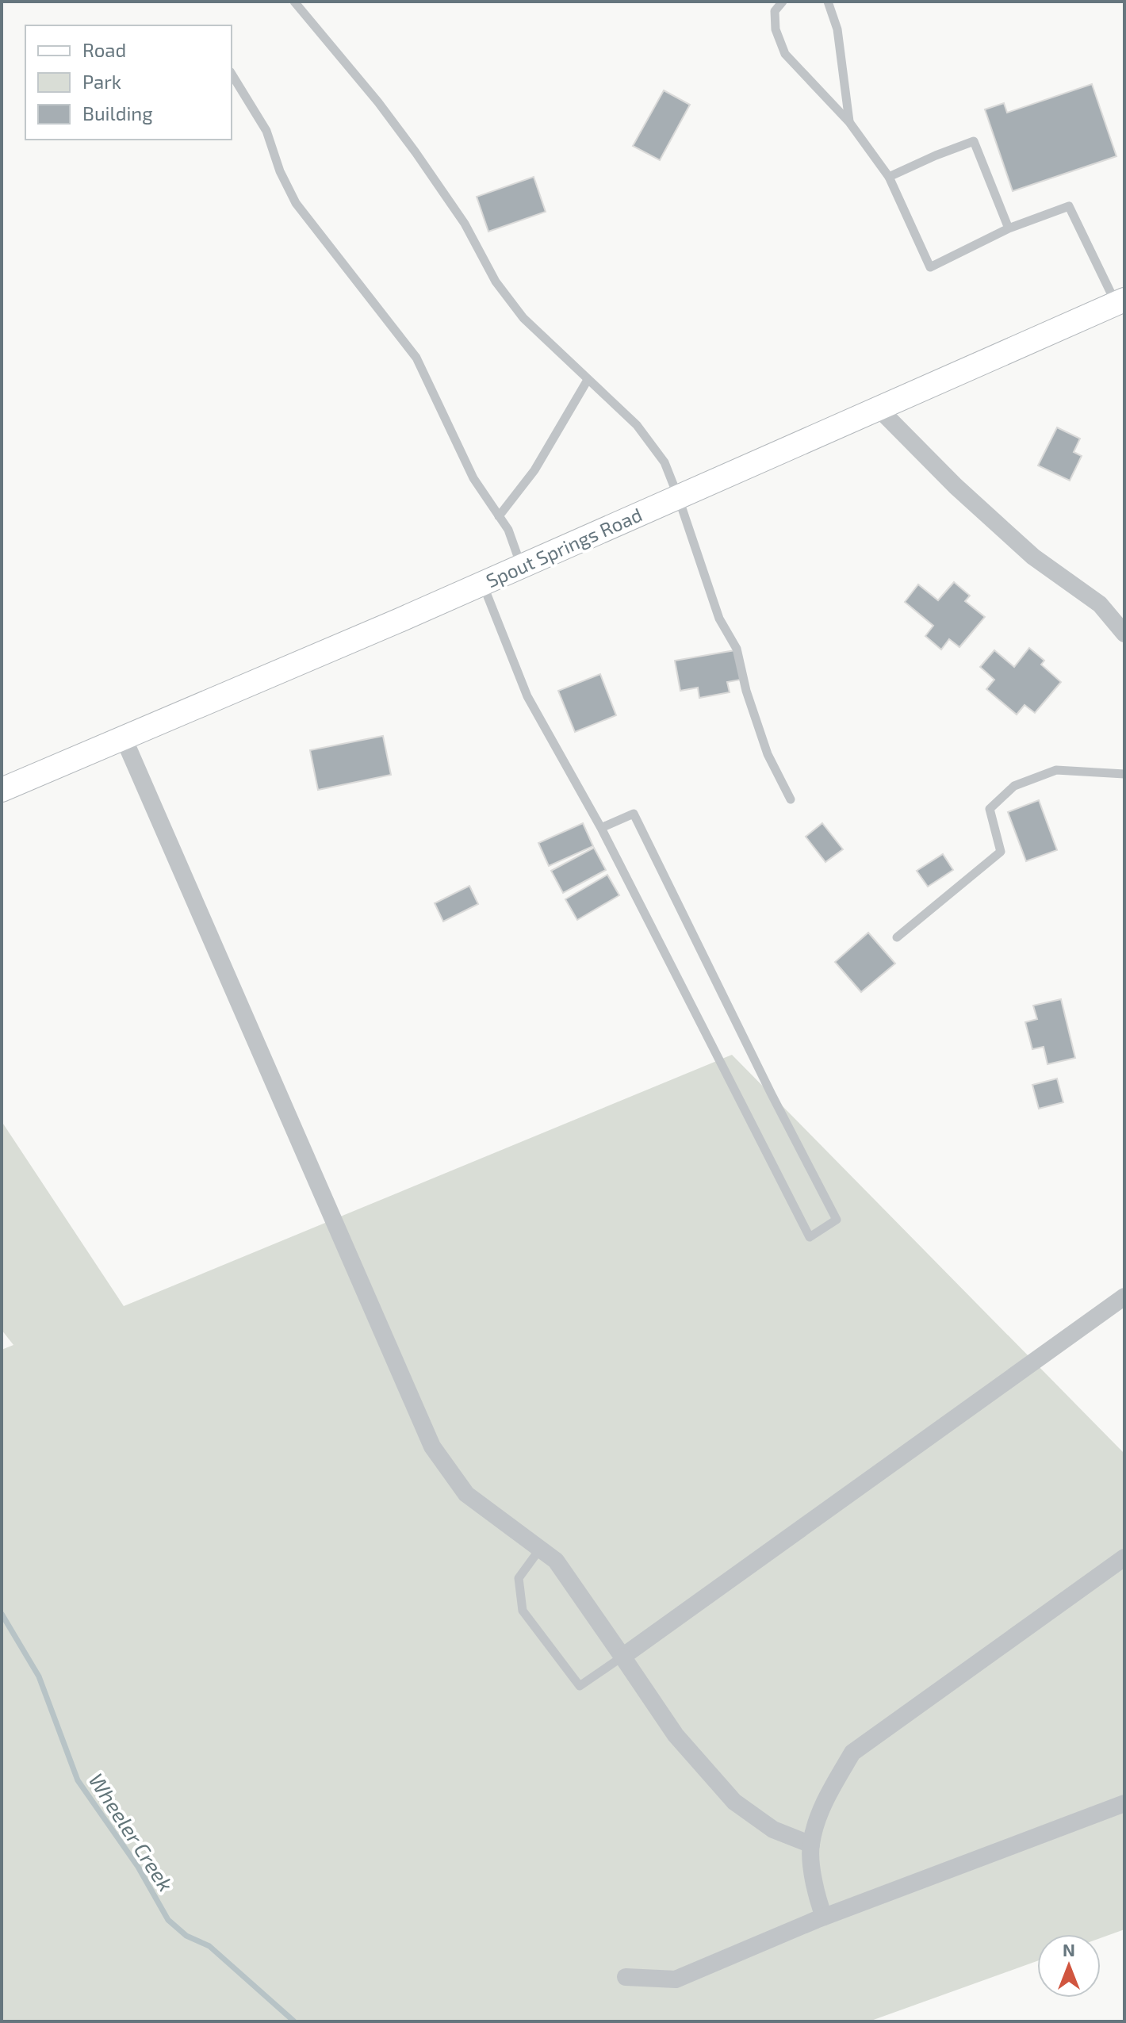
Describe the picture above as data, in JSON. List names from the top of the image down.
{
  "streets": {
    "street": ["Spout Springs Road"]
  },
  "water": ["Wheeler Creek"],
  "legend": ["Road", "Park", "Building"],
  "north": "top"
}
